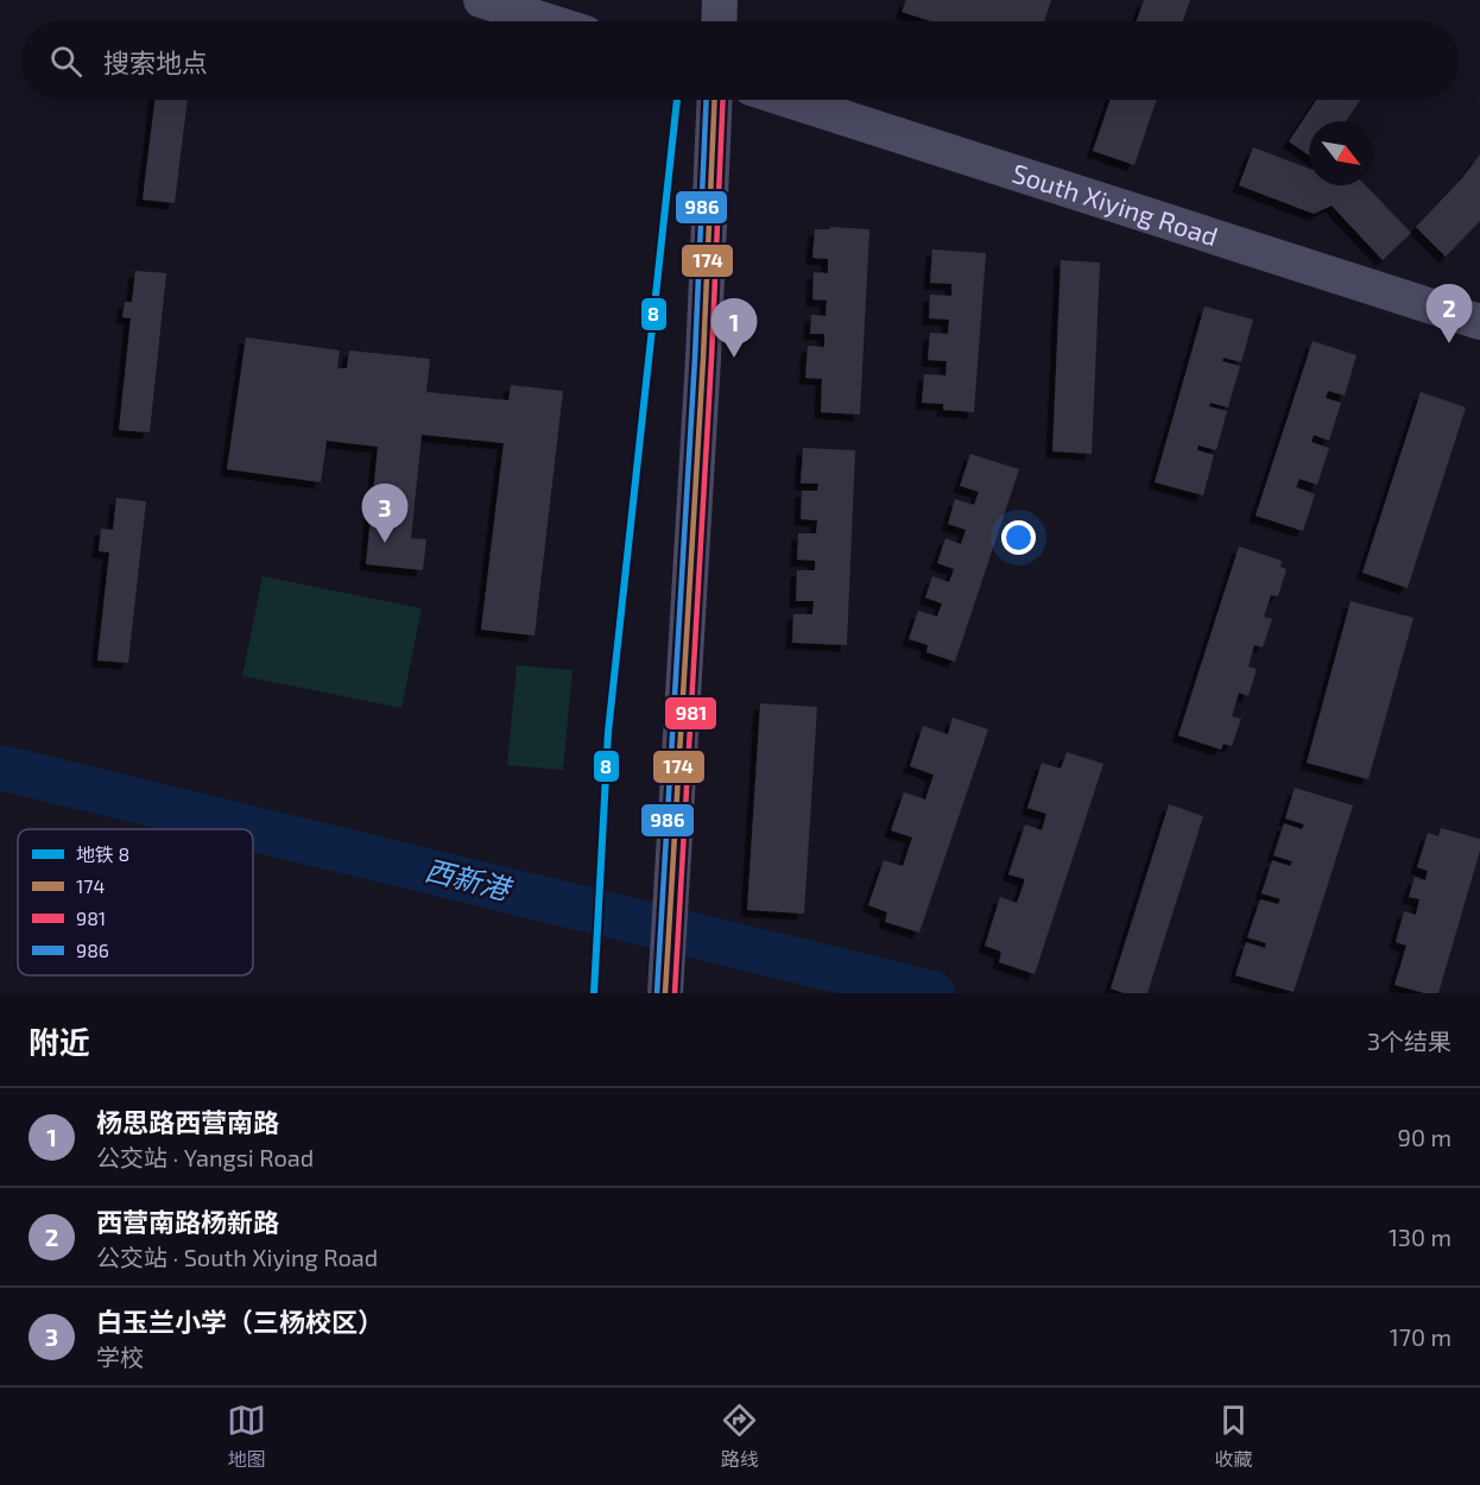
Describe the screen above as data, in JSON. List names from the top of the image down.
{
  "streets": {
    "street": ["South Xiying Road"]
  },
  "water": ["西新港"],
  "lines": [
    "metro line 8",
    "transit line 174",
    "transit line 981",
    "transit line 986"
  ],
  "legend": [
    "地铁 8",
    "174",
    "981",
    "986"
  ],
  "north": "bottom right",
  "page": {
    "search": "搜索地点",
    "pins": ["2", "1", "3"],
    "heading": ["附近", "3个结果"],
    "list": [
      {
        "mark": "1",
        "name": "杨思路西营南路",
        "note": "公交站 · Yangsi Road",
        "value": "90 m"
      },
      {
        "mark": "2",
        "name": "西营南路杨新路",
        "note": "公交站 · South Xiying Road",
        "value": "130 m"
      },
      {
        "mark": "3",
        "name": "白玉兰小学（三杨校区）",
        "note": "学校",
        "value": "170 m"
      }
    ],
    "nav": ["地图", "路线", "收藏"]
  }
}
